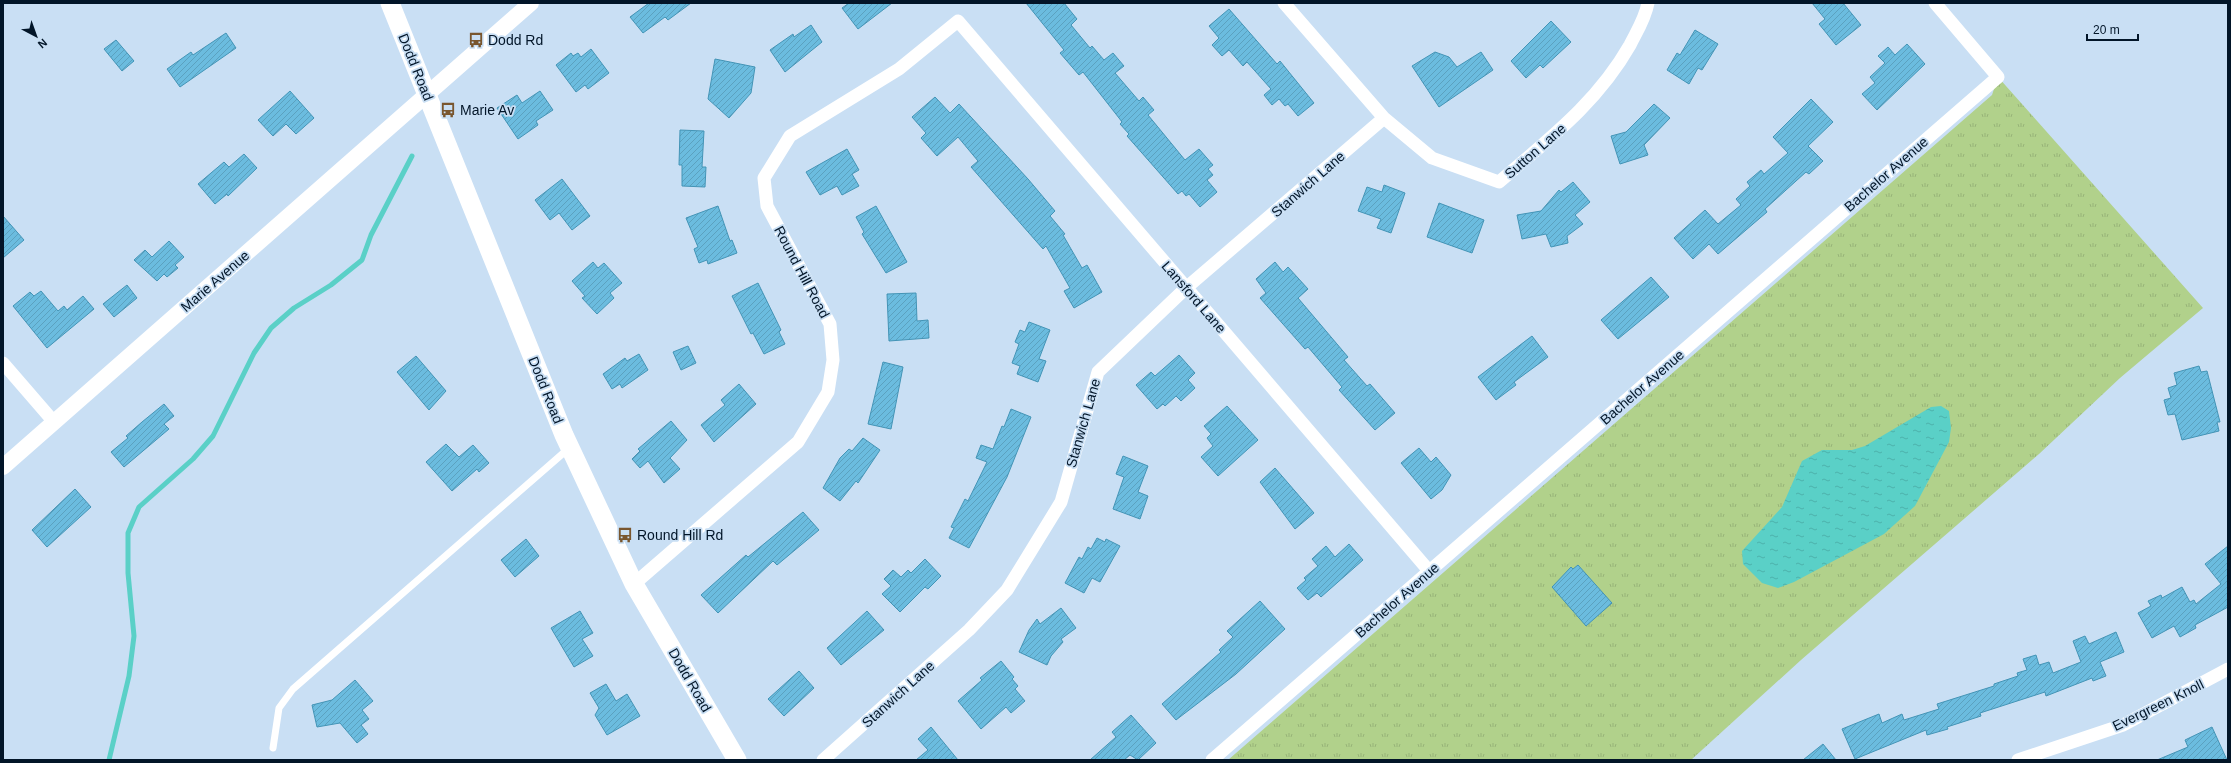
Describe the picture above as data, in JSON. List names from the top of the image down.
{
  "streets": {
    "main road": ["Dodd Road"],
    "street": [
      "Sutton Lane",
      "Bachelor Avenue",
      "Stanwich Lane",
      "Round Hill Road",
      "Marie Avenue",
      "Lansford Lane",
      "Evergreen Knoll"
    ]
  },
  "crossings": [
    ["Dodd Road", "Round Hill Road"],
    ["Dodd Road", "Marie Avenue"],
    ["Sutton Lane", "Stanwich Lane"],
    ["Bachelor Avenue", "Lansford Lane"],
    ["Stanwich Lane", "Lansford Lane"],
    ["Round Hill Road", "Lansford Lane"]
  ],
  "places": {
    "bus stop": ["Dodd Rd", "Marie Av", "Round Hill Rd"]
  },
  "scale_bar": "20 m",
  "north": "bottom right"
}
